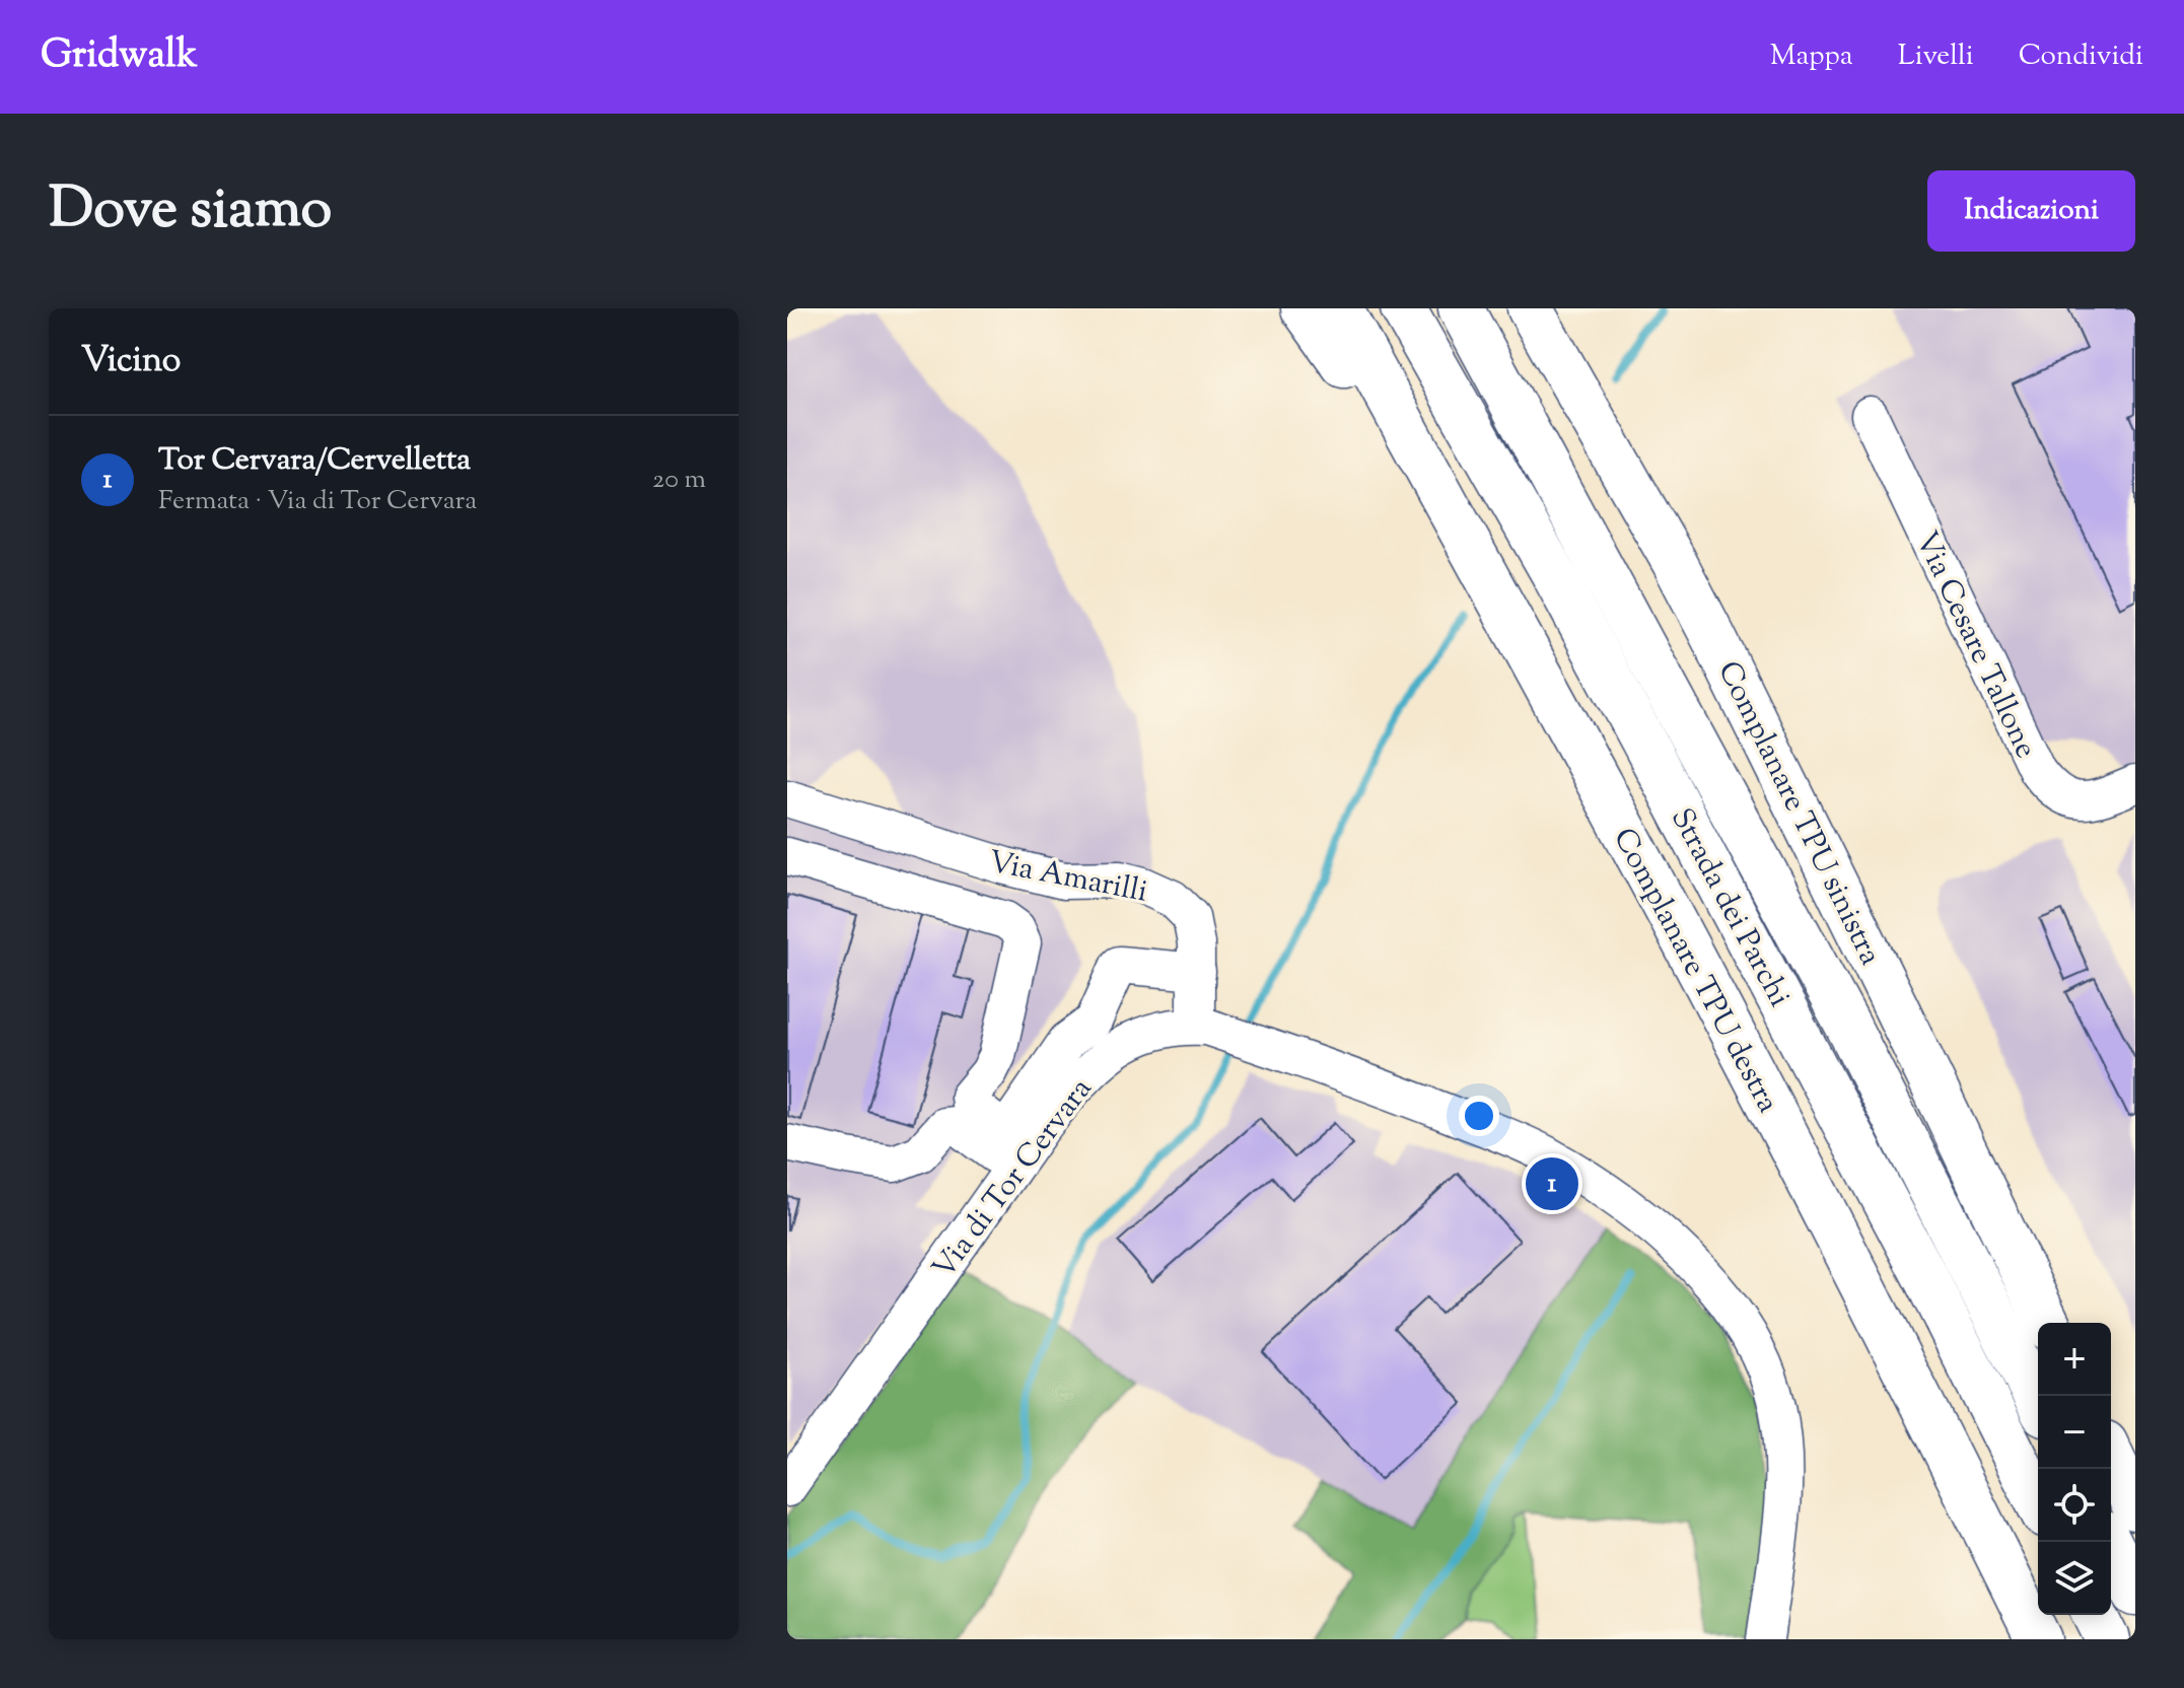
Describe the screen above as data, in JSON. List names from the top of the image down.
{
  "streets": {
    "highway": ["Complanare TPU sinistra", "Strada dei Parchi", "Complanare TPU destra"],
    "street": ["Via Cesare Tallone", "Via Amarilli", "Via di Tor Cervara"]
  },
  "crossings": [
    ["Via Amarilli", "Via di Tor Cervara"]
  ],
  "page": {
    "header": "Gridwalk",
    "nav": ["Mappa", "Livelli", "Condividi"],
    "title": "Dove siamo",
    "buttons": "Indicazioni",
    "heading": "Vicino",
    "list": [
      {
        "mark": "1",
        "name": "Tor Cervara/Cervelletta",
        "note": "Fermata · Via di Tor Cervara",
        "value": "20 m"
      }
    ],
    "pins": "1",
    "map_buttons": ["+", "−"]
  }
}
